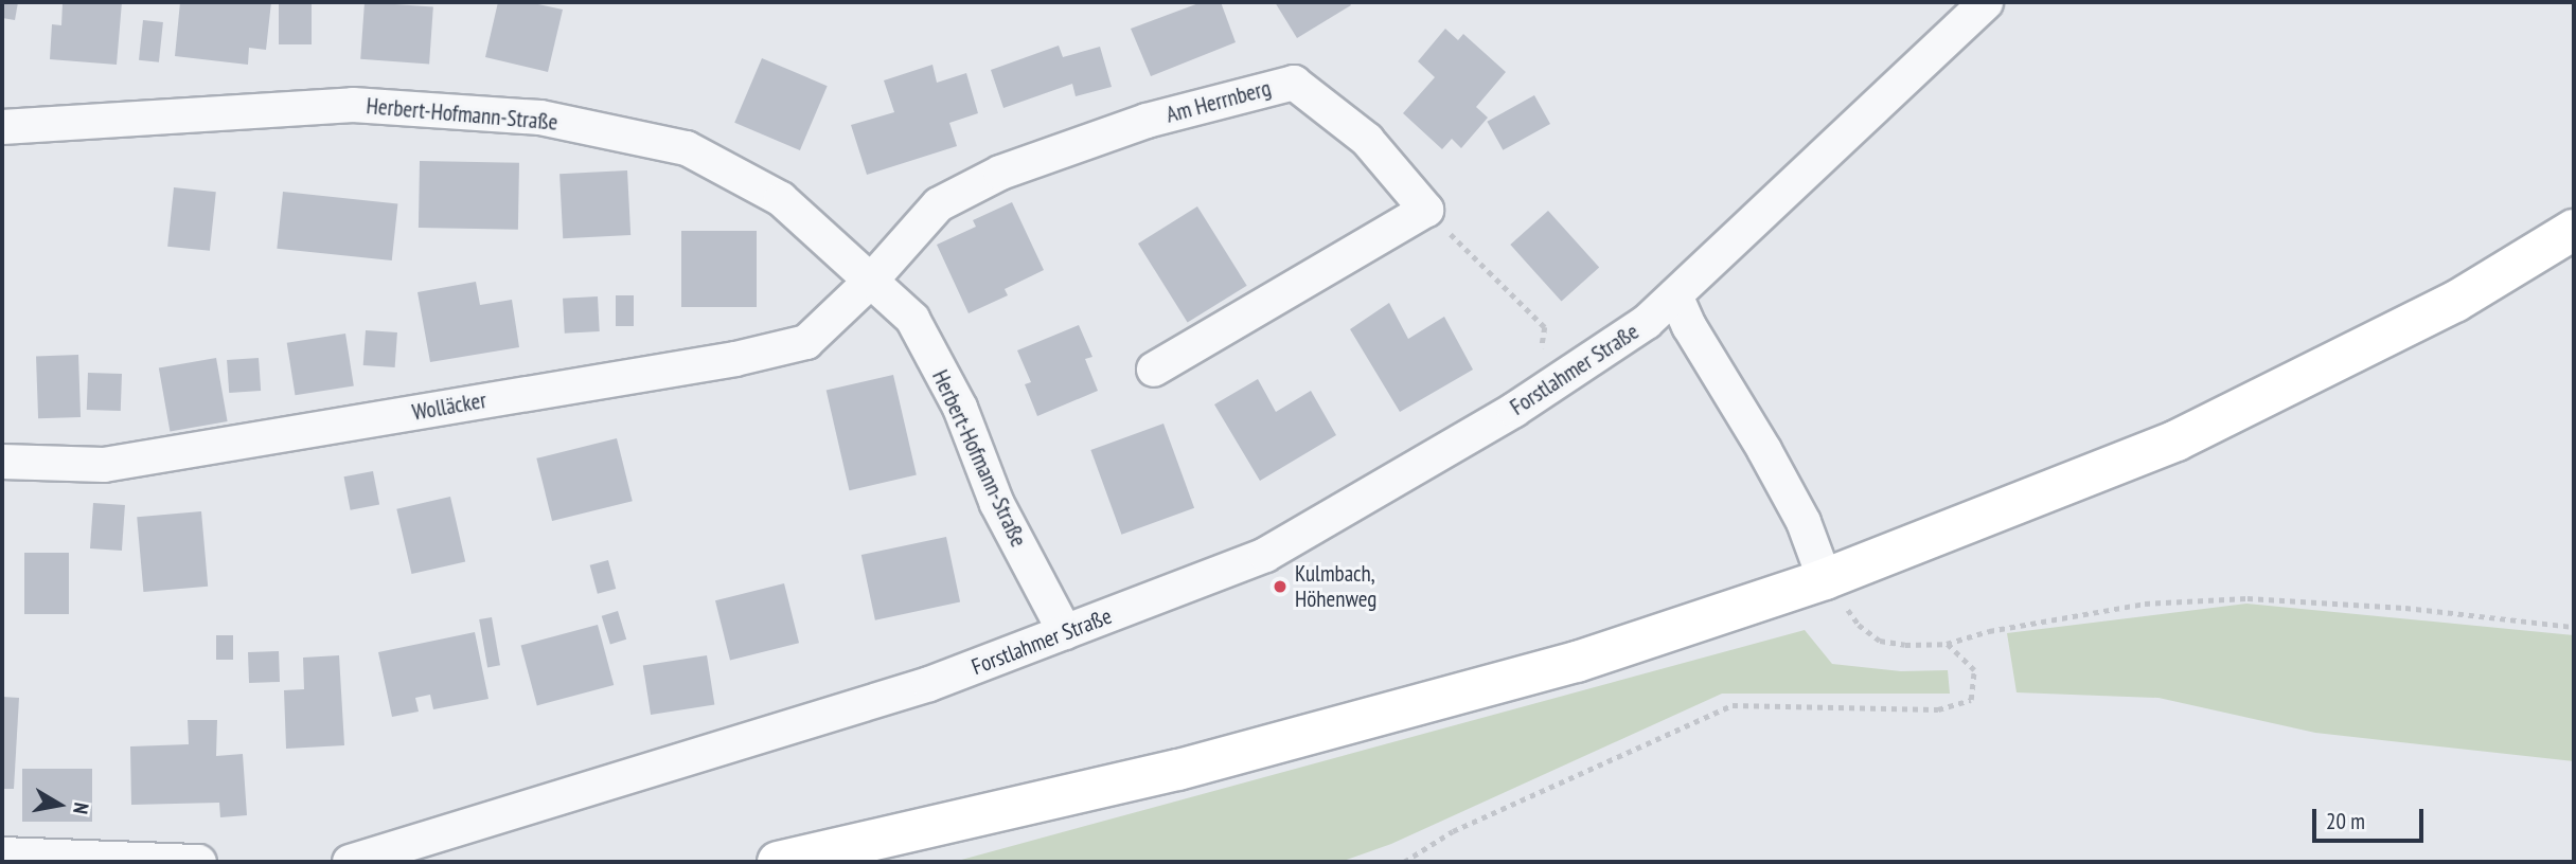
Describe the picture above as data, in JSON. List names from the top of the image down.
{
  "streets": {
    "street": [
      "Am Herrnberg",
      "Herbert-Hofmann-Straße",
      "Forstlahmer Straße",
      "Wolläcker"
    ]
  },
  "crossings": [
    ["Am Herrnberg", "Herbert-Hofmann-Straße"],
    ["Am Herrnberg", "Wolläcker"],
    ["Herbert-Hofmann-Straße", "Forstlahmer Straße"],
    ["Herbert-Hofmann-Straße", "Wolläcker"]
  ],
  "places": ["Kulmbach, Höhenweg"],
  "scale_bar": "20 m",
  "north": "right"
}
